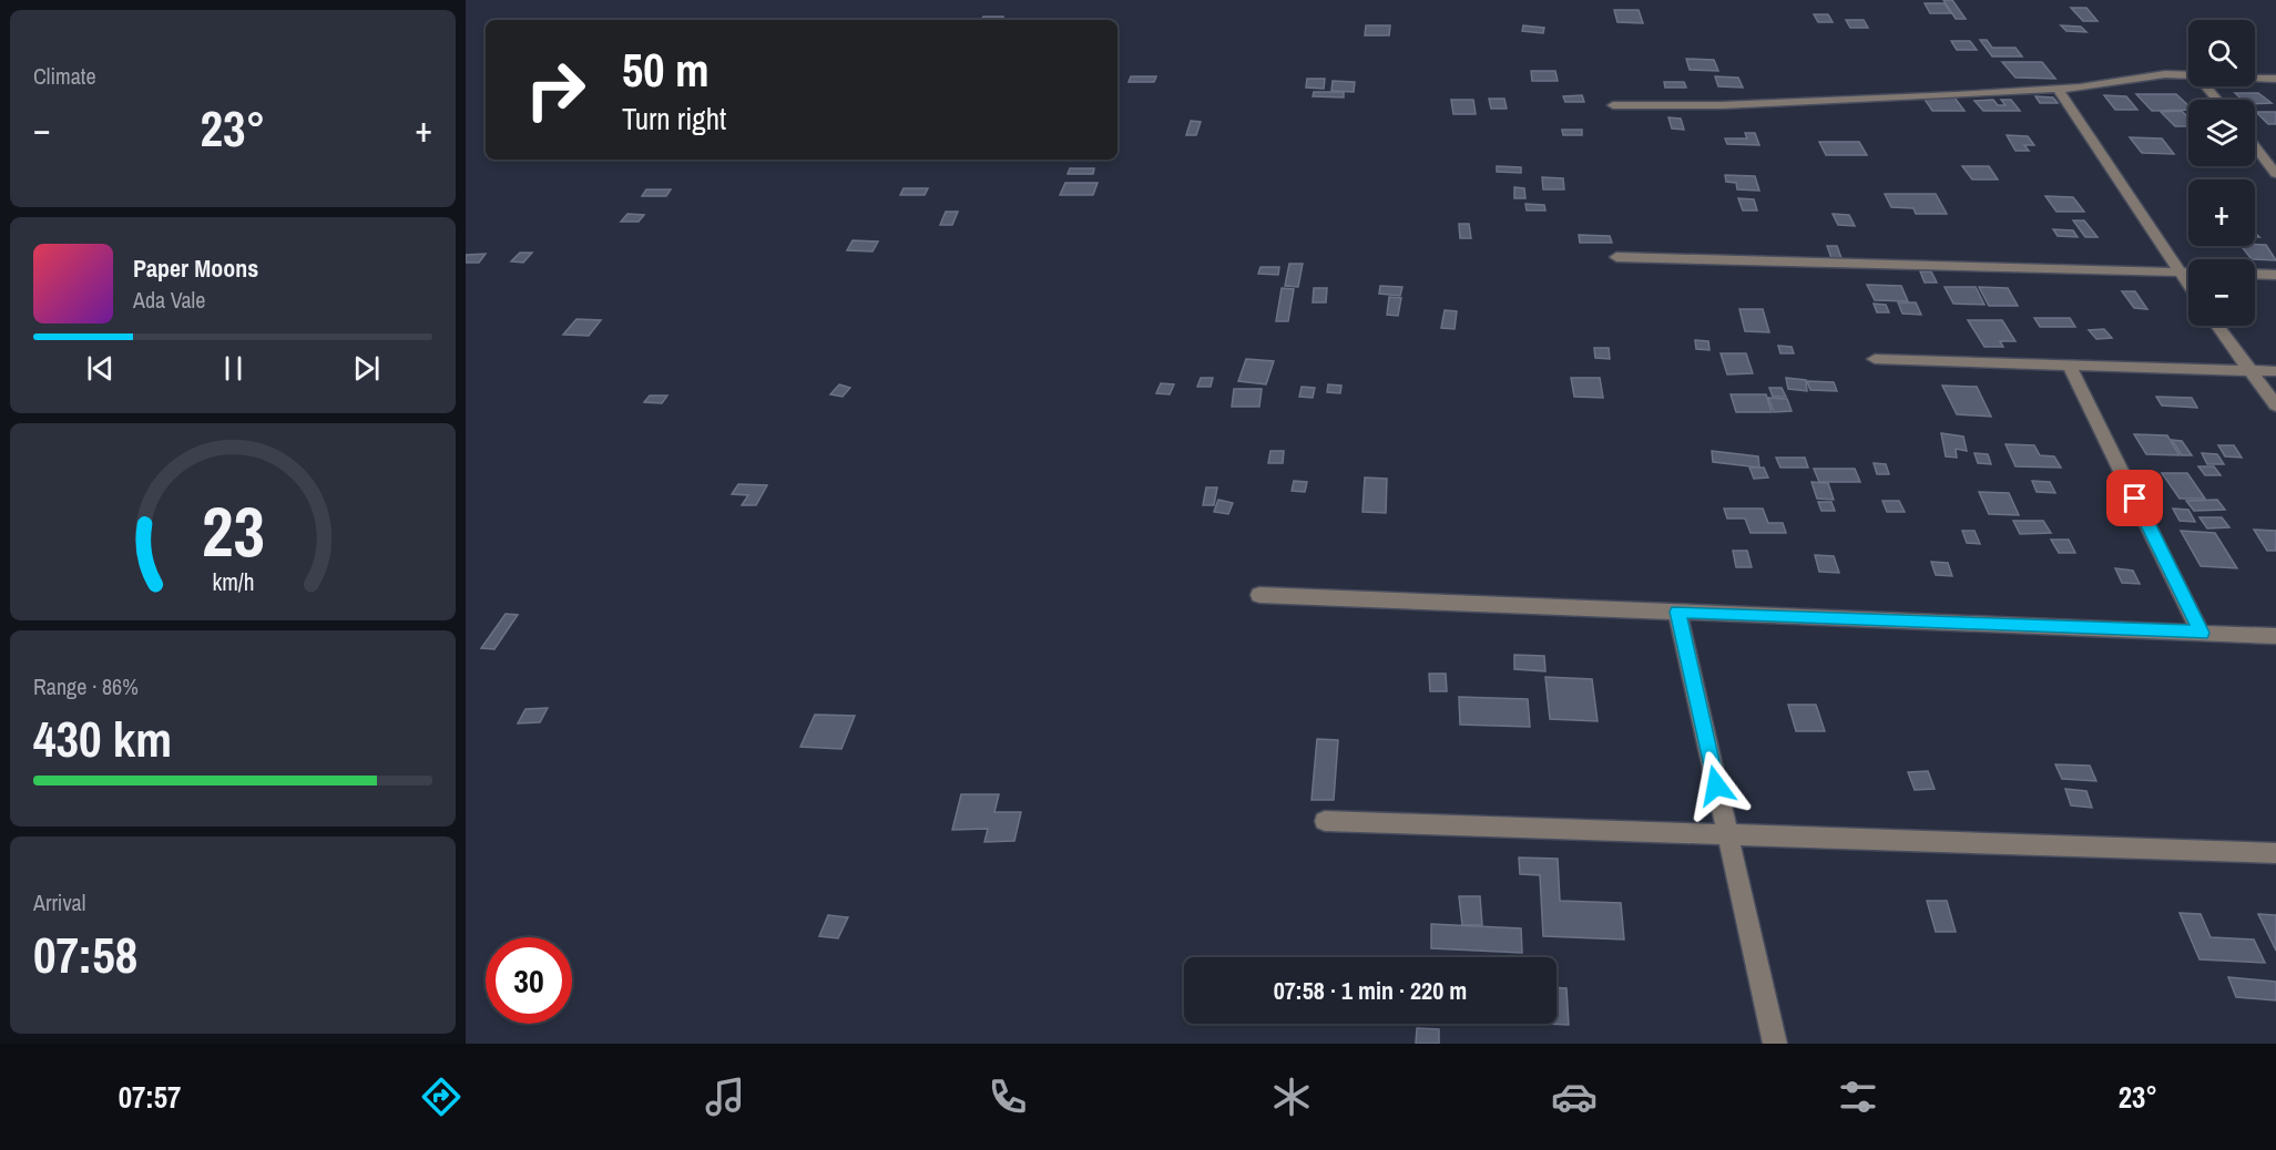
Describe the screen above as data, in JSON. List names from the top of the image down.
{
  "page": {
    "tile": [
      "Climate",
      ["Range · 86%", "430 km"],
      ["Arrival", "07:58"]
    ],
    "map_buttons": ["+", "−"],
    "turn": ["50 m", "Turn right"],
    "heat": ["−", "23°", "+"],
    "song": ["Paper Moons", "Ada Vale"],
    "limit": "30",
    "trip": "07:58 · 1 min · 220 m",
    "tabs": ["07:57", "23°"],
    "gauge": ["23", "km/h"]
  }
}
